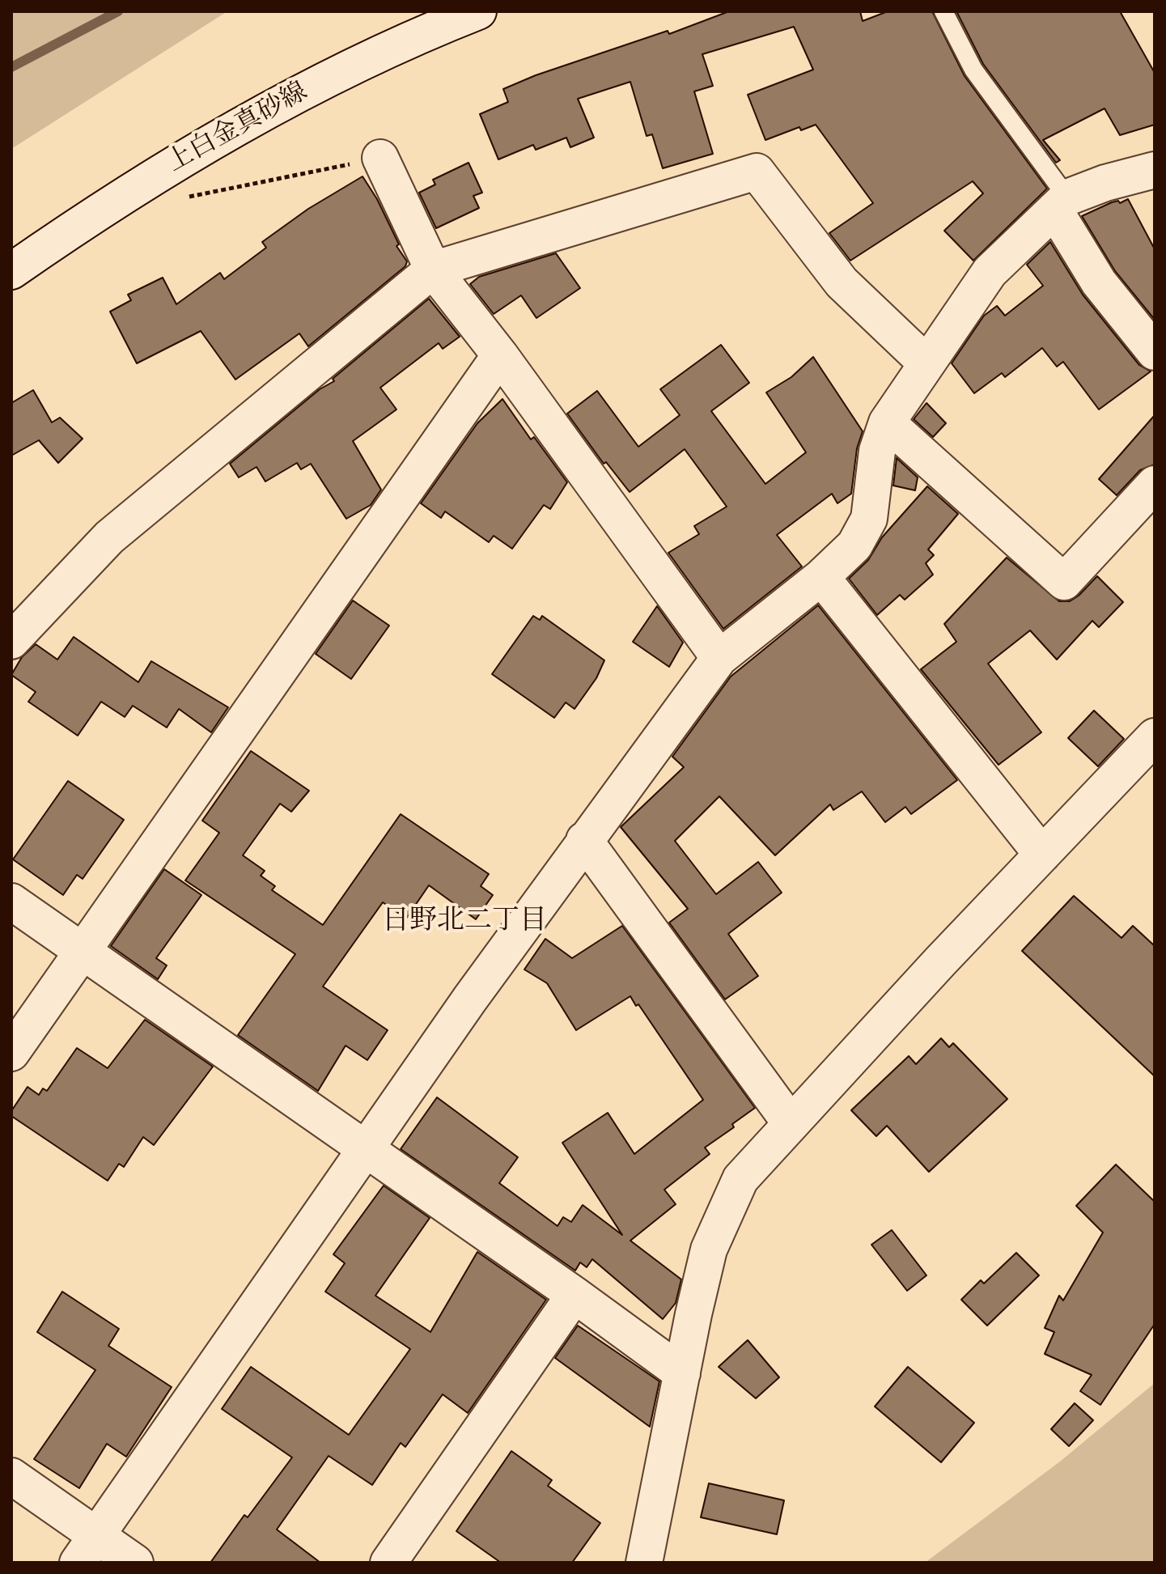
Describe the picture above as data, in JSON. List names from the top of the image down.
{
  "streets": {
    "street": ["上白金真砂線"]
  },
  "districts": ["日野北二丁目"]
}
